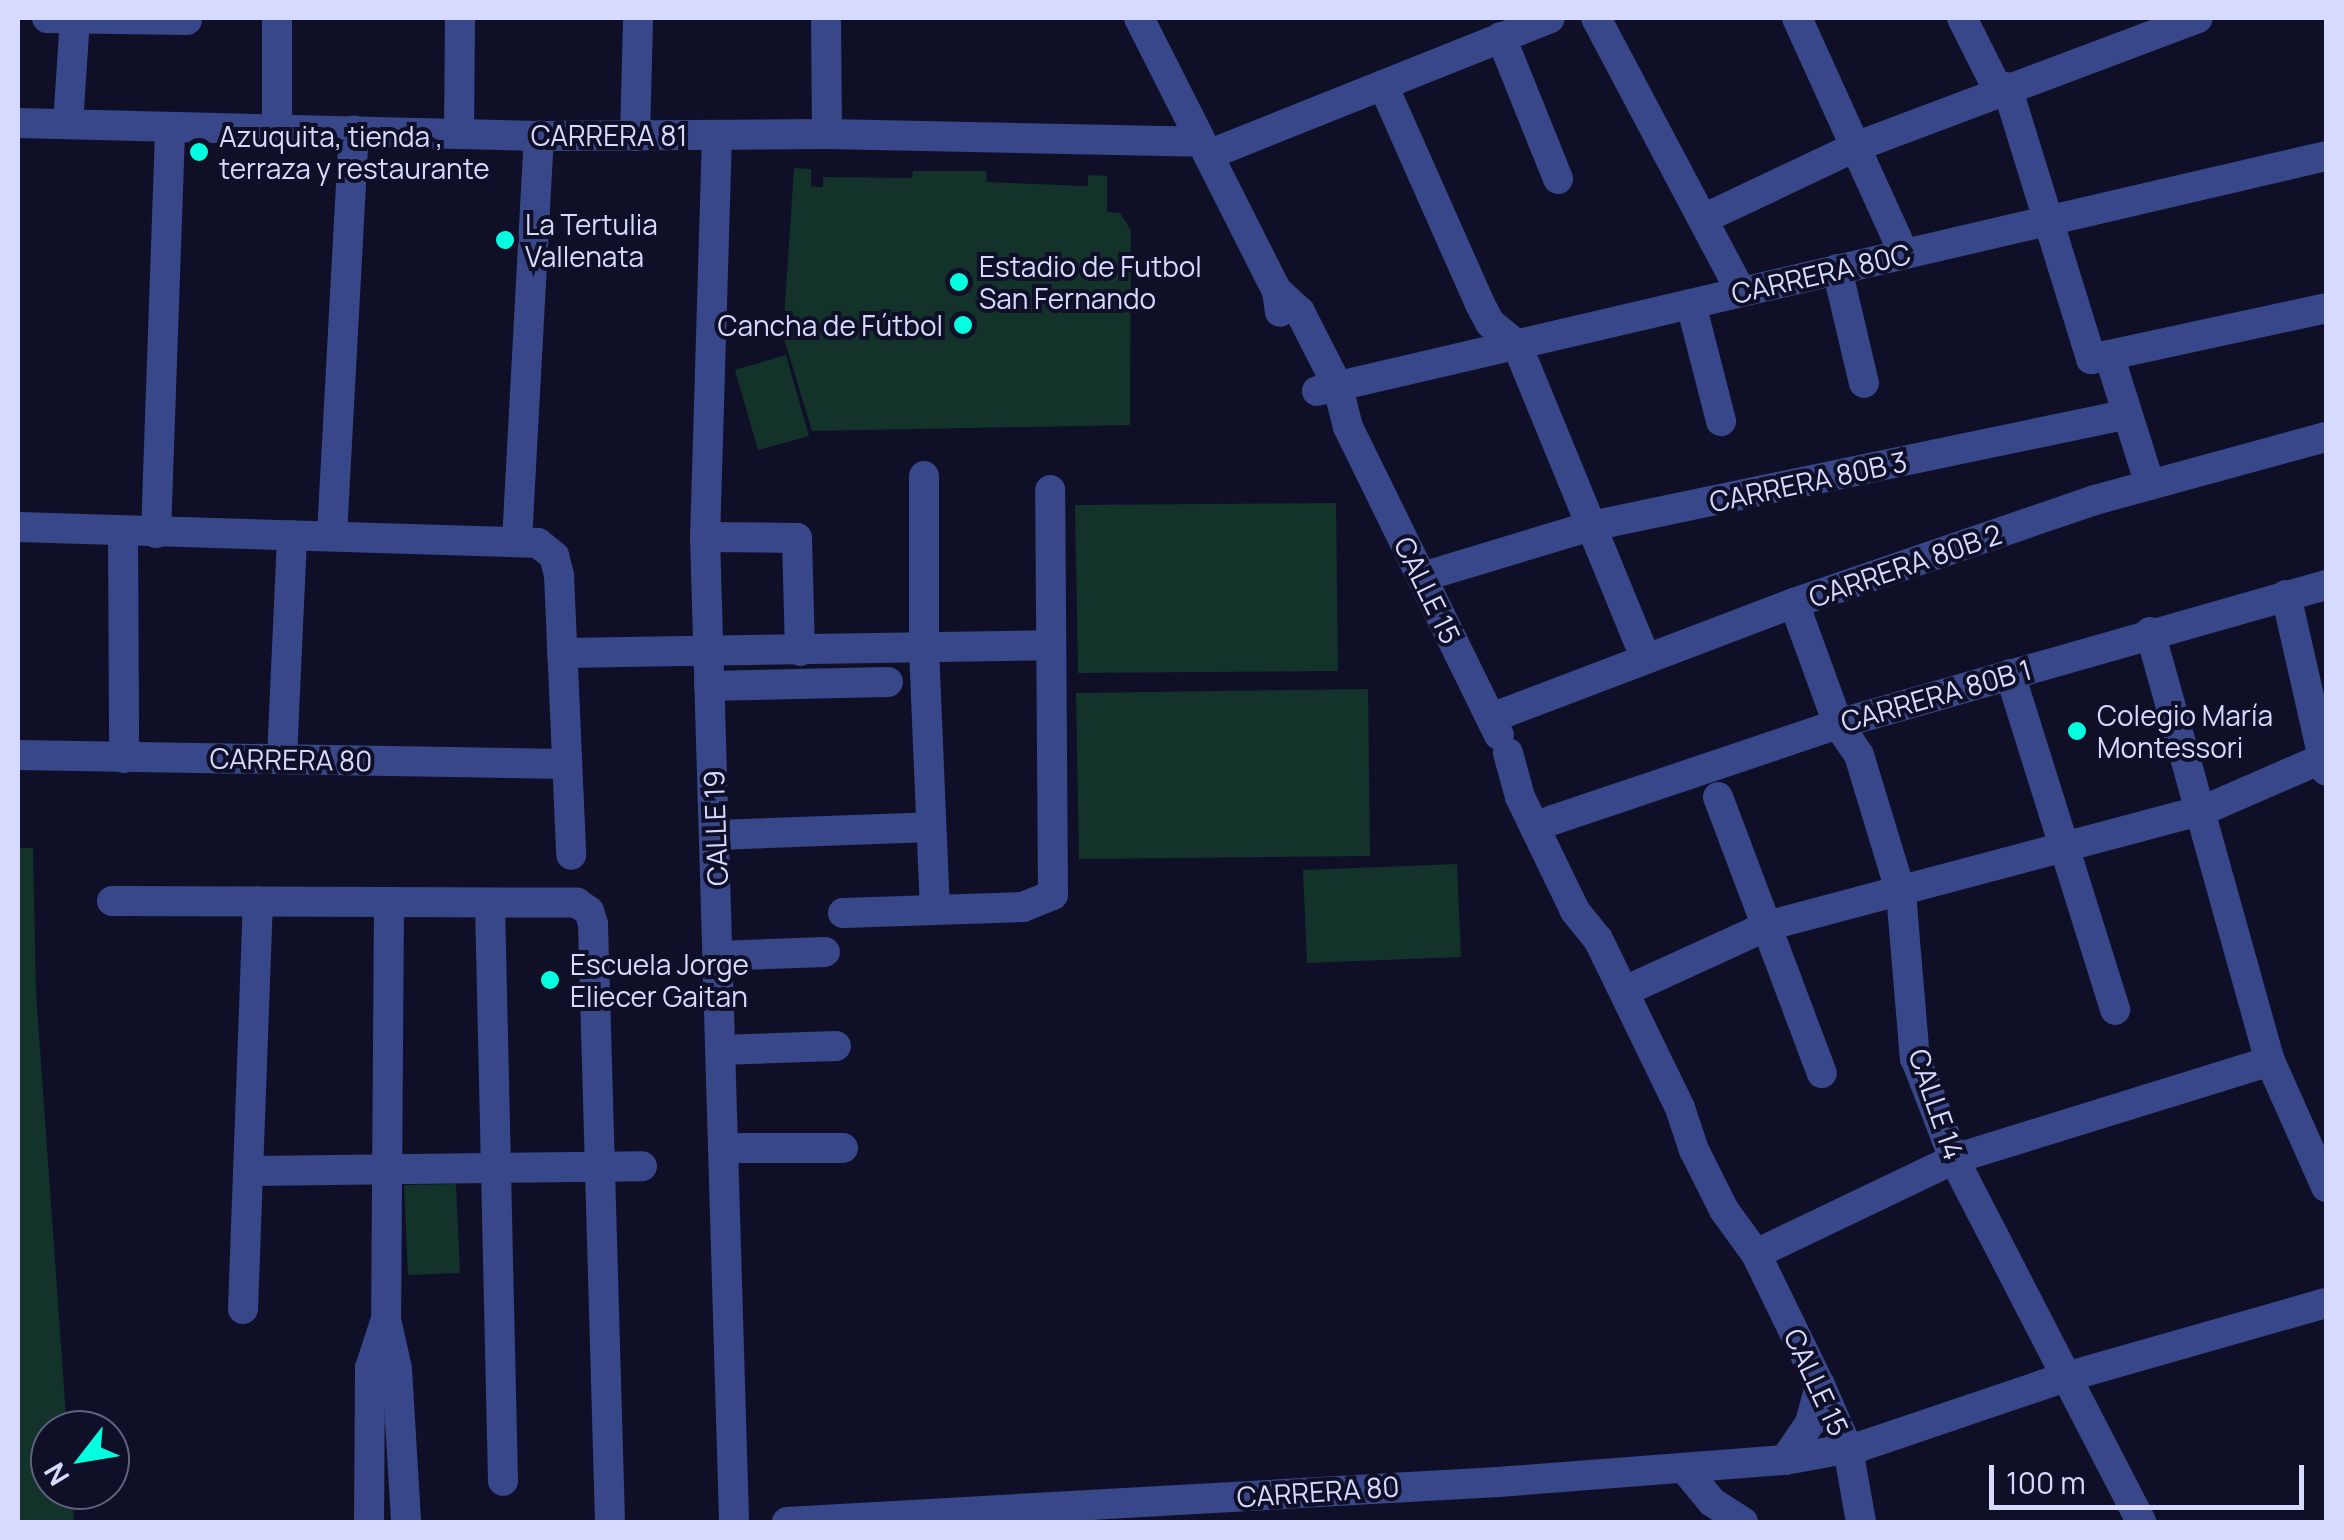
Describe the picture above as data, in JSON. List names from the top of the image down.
{
  "streets": {
    "street": [
      "CARRERA 81",
      "CARRERA 80C",
      "CARRERA 80B 3",
      "CARRERA 80B 2",
      "CALLE 15",
      "CARRERA 80B 1",
      "CARRERA 80",
      "CALLE 19",
      "CALLE 14"
    ]
  },
  "crossings": [
    ["CARRERA 81", "CALLE 15"],
    ["CARRERA 81", "CALLE 19"],
    ["CARRERA 80C", "CALLE 15"],
    ["CARRERA 80B 3", "CALLE 15"],
    ["CARRERA 80B 2", "CALLE 15"],
    ["CARRERA 80B 2", "CALLE 14"],
    ["CALLE 15", "CARRERA 80B 1"],
    ["CALLE 15", "CARRERA 80"],
    ["CARRERA 80B 1", "CALLE 14"],
    ["CARRERA 80", "CALLE 14"]
  ],
  "places": [
    "Azuquita, tienda , terraza y restaurante",
    "La Tertulia Vallenata",
    "Estadio de Futbol San Fernando",
    "Cancha de Fútbol",
    "Colegio María Montessori",
    "Escuela Jorge Eliecer Gaitan"
  ],
  "scale_bar": "100 m",
  "north": "bottom left"
}
